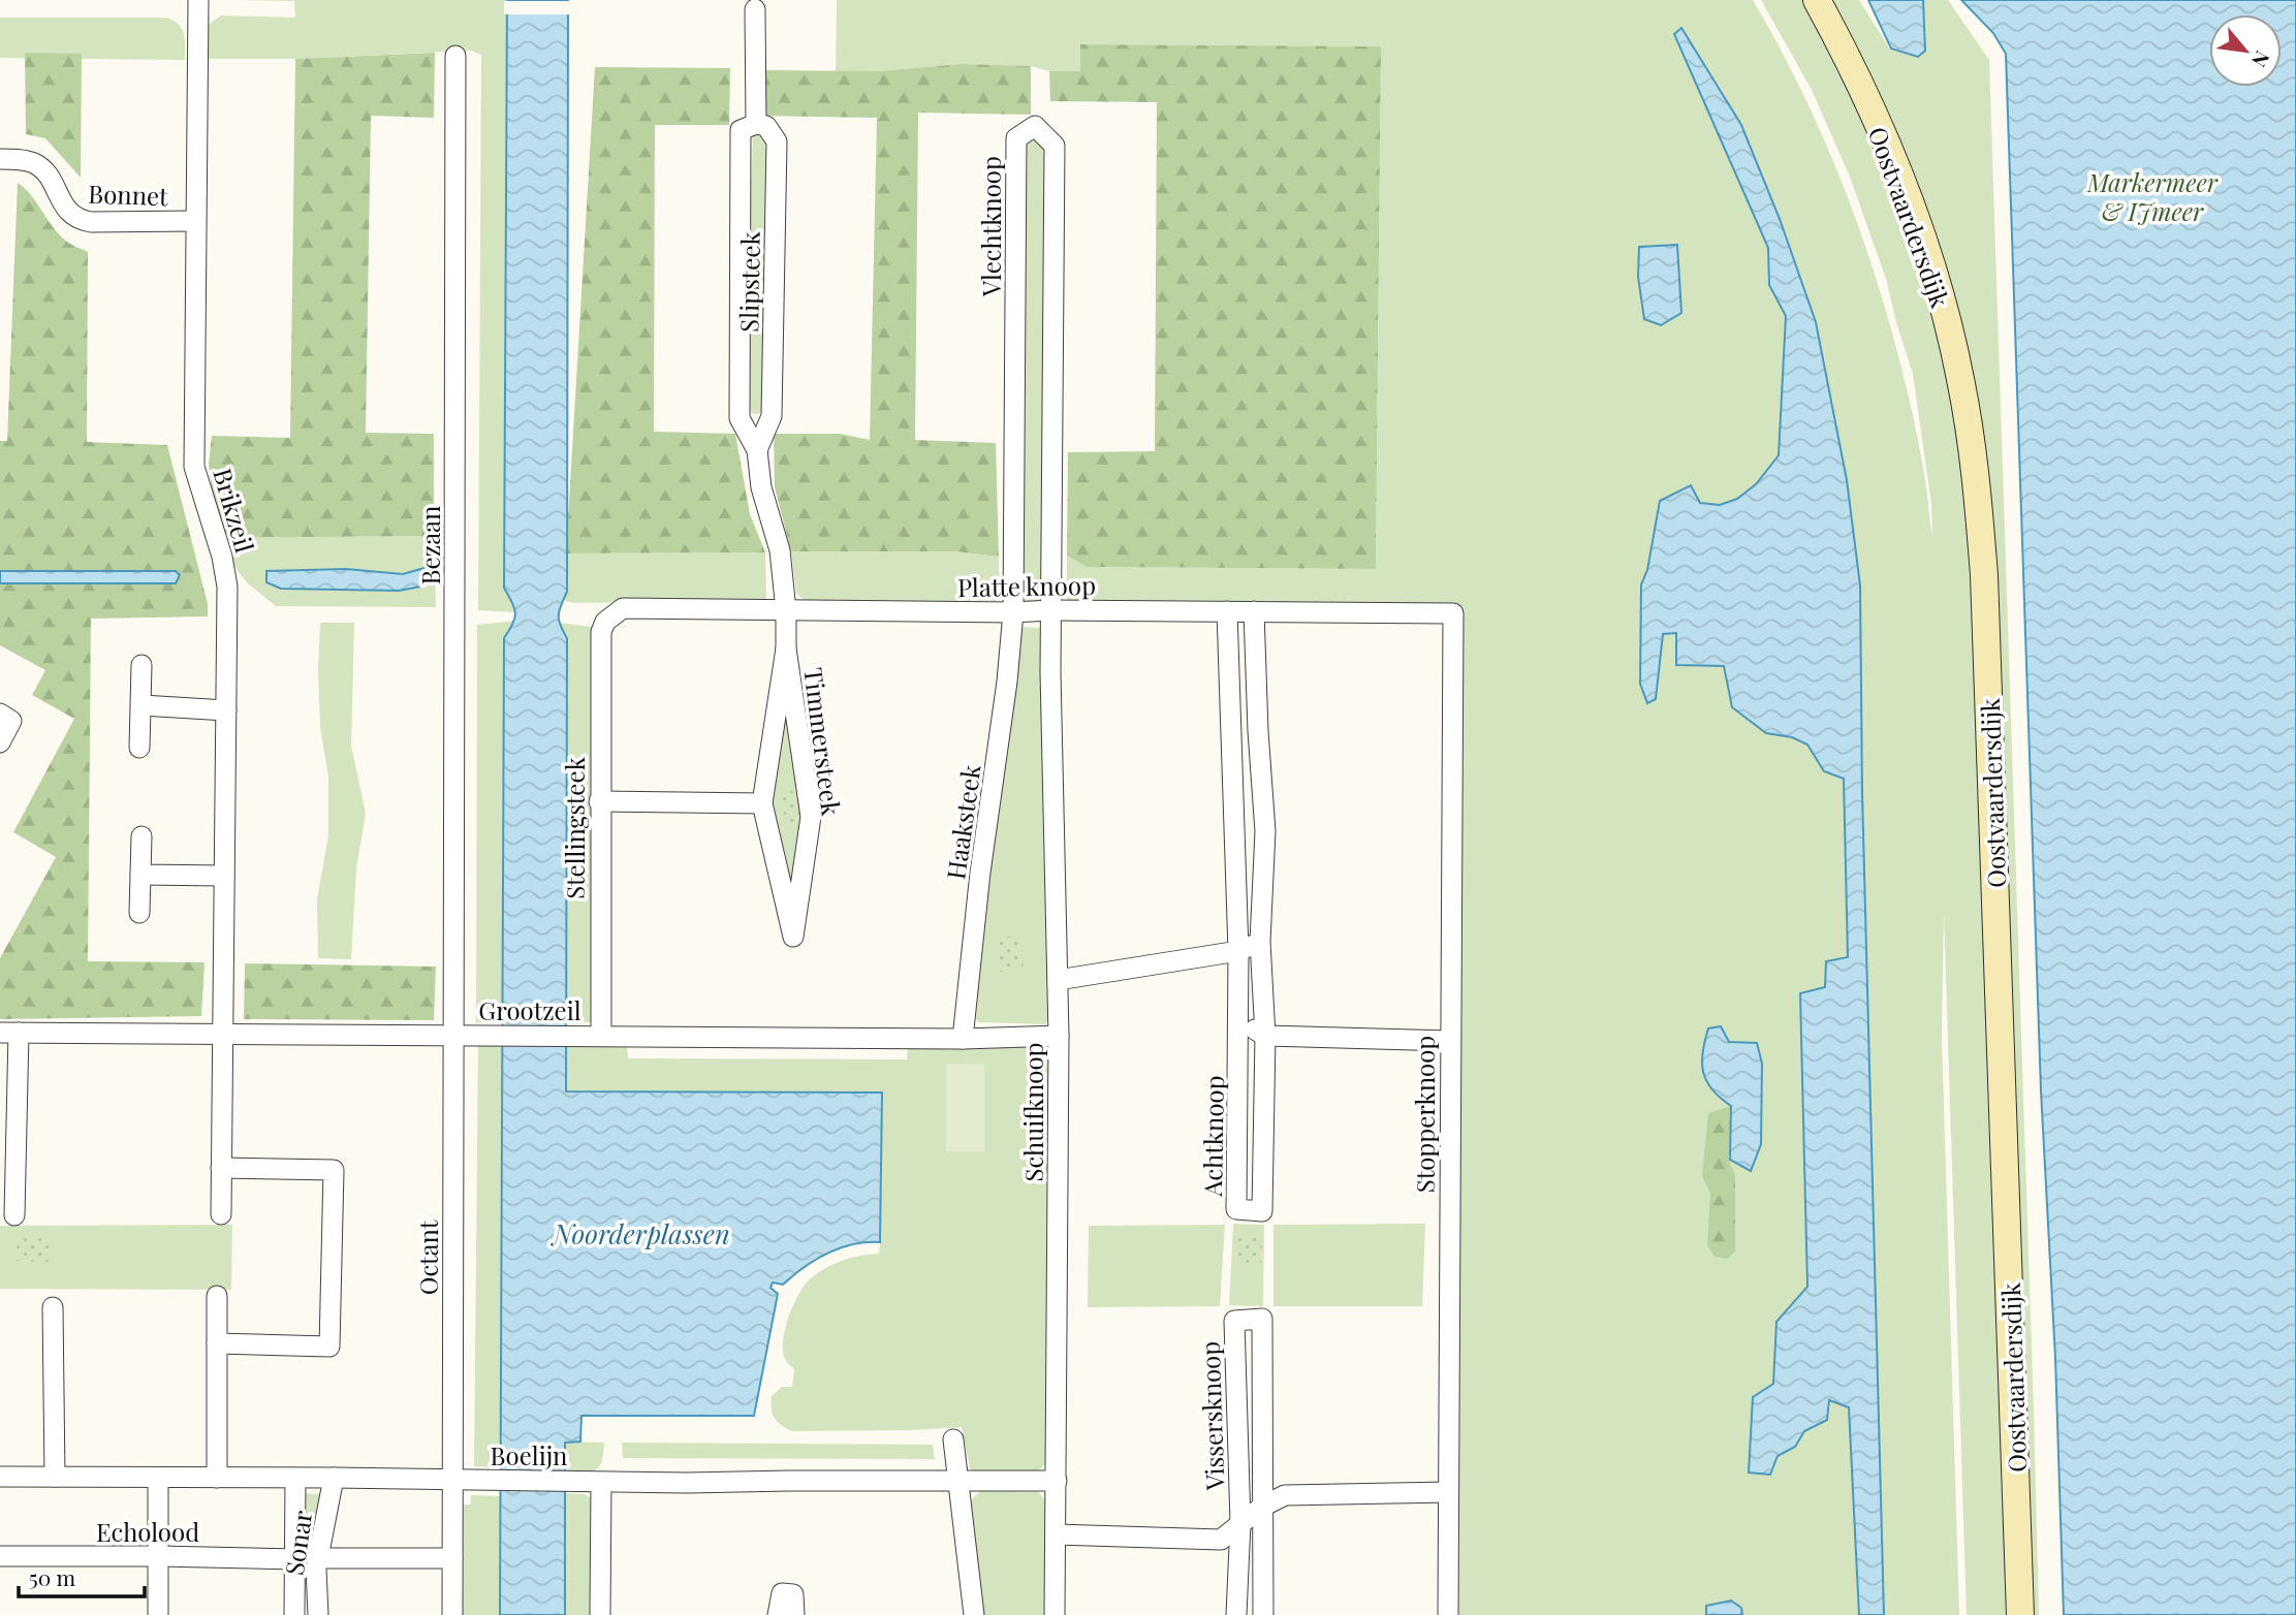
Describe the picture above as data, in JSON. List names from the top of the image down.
{
  "streets": {
    "main road": ["Oostvaardersdijk"],
    "street": [
      "Bonnet",
      "Vlechtknoop",
      "Slipsteek",
      "Brikzeil",
      "Bezaan",
      "Platte knoop",
      "Timmersteek",
      "Haaksteek",
      "Stellingsteek",
      "Grootzeil",
      "Schuifknoop",
      "Stopperknoop",
      "Achtknoop",
      "Octant",
      "Vissersknoop",
      "Boelijn",
      "Echolood",
      "Sonar"
    ]
  },
  "crossings": [
    ["Bonnet", "Brikzeil"],
    ["Vlechtknoop", "Platte knoop"],
    ["Vlechtknoop", "Haaksteek"],
    ["Vlechtknoop", "Schuifknoop"],
    ["Slipsteek", "Platte knoop"],
    ["Slipsteek", "Timmersteek"],
    ["Brikzeil", "Grootzeil"],
    ["Bezaan", "Grootzeil"],
    ["Bezaan", "Octant"],
    ["Platte knoop", "Timmersteek"],
    ["Platte knoop", "Haaksteek"],
    ["Platte knoop", "Stellingsteek"],
    ["Platte knoop", "Schuifknoop"],
    ["Platte knoop", "Stopperknoop"],
    ["Platte knoop", "Achtknoop"],
    ["Haaksteek", "Grootzeil"],
    ["Stellingsteek", "Grootzeil"],
    ["Grootzeil", "Schuifknoop"],
    ["Grootzeil", "Octant"],
    ["Schuifknoop", "Boelijn"],
    ["Octant", "Boelijn"],
    ["Boelijn", "Sonar"],
    ["Echolood", "Sonar"]
  ],
  "water": ["Noorderplassen"],
  "parks": ["Markermeer & IJmeer"],
  "scale_bar": "50 m",
  "north": "bottom right"
}
